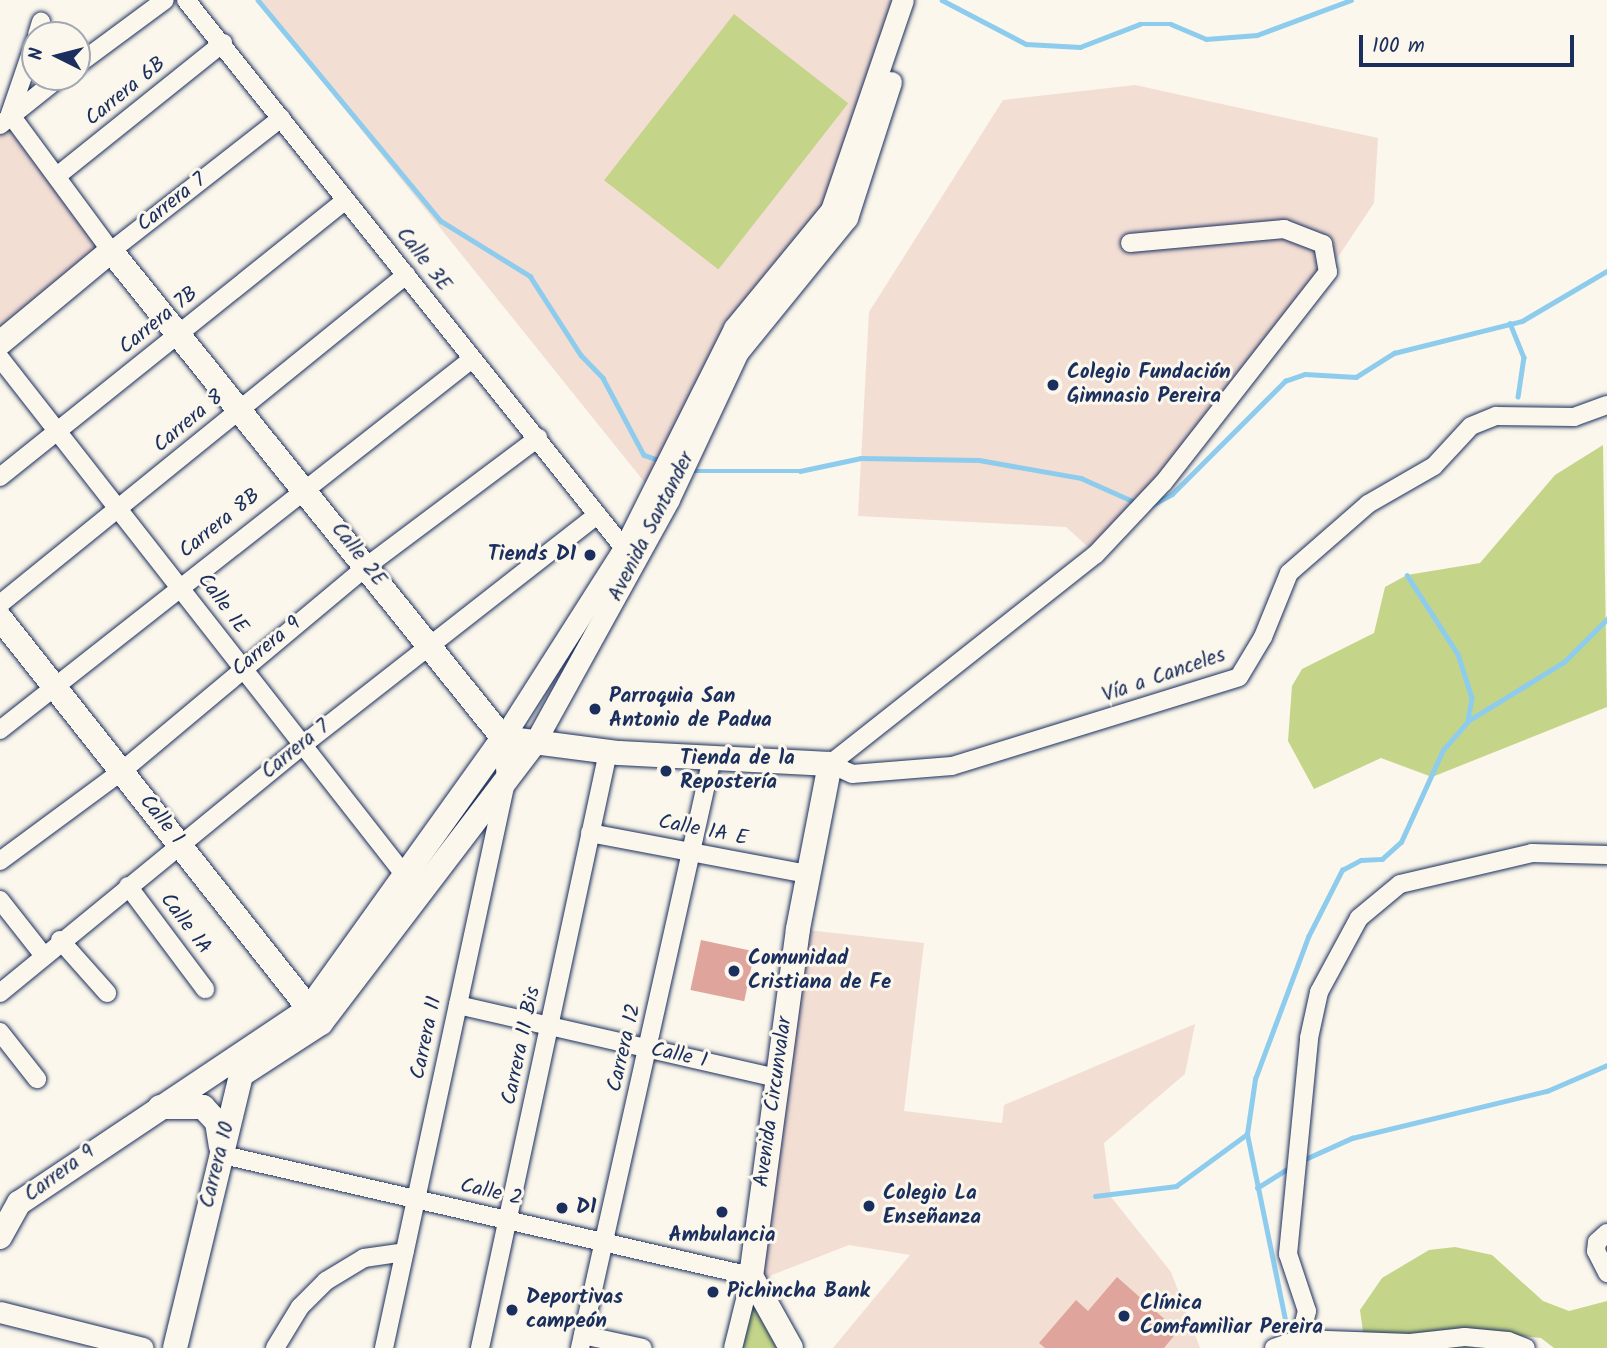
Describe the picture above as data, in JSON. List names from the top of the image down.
{
  "streets": {
    "main road": [
      "Carrera 7",
      "Avenida Santander",
      "Calle 2E",
      "Carrera 9",
      "Calle 1",
      "Avenida Circunvalar",
      "Carrera 10"
    ],
    "street": [
      "Carrera 6B",
      "Calle 3E",
      "Carrera 7B",
      "Carrera 8",
      "Carrera 8B",
      "Calle 1E",
      "Vía a Canceles",
      "Calle 1A E",
      "Calle 1A",
      "Carrera 11",
      "Carrera 11 Bis",
      "Carrera 12",
      "Calle 2"
    ]
  },
  "crossings": [
    ["Carrera 6B", "Calle 3E"],
    ["Carrera 6B", "Calle 2E"],
    ["Carrera 7", "Calle 3E"],
    ["Carrera 7", "Calle 2E"],
    ["Carrera 7", "Calle 1E"],
    ["Carrera 7", "Calle 1"],
    ["Carrera 7", "Calle 1A"],
    ["Calle 3E", "Carrera 7B"],
    ["Calle 3E", "Carrera 8"],
    ["Calle 3E", "Carrera 8B"],
    ["Calle 3E", "Avenida Santander"],
    ["Calle 3E", "Carrera 9"],
    ["Carrera 7B", "Calle 2E"],
    ["Carrera 7B", "Calle 1E"],
    ["Carrera 8", "Calle 2E"],
    ["Carrera 8", "Calle 1E"],
    ["Carrera 8B", "Calle 2E"],
    ["Carrera 8B", "Calle 1E"],
    ["Carrera 8B", "Calle 1"],
    ["Avenida Santander", "Calle 2E"],
    ["Avenida Santander", "Calle 1E"],
    ["Avenida Santander", "Carrera 9"],
    ["Avenida Santander", "Calle 1"],
    ["Avenida Santander", "Carrera 11"],
    ["Avenida Santander", "Carrera 10"],
    ["Calle 2E", "Carrera 9"],
    ["Calle 2E", "Carrera 11"],
    ["Calle 1E", "Carrera 9"],
    ["Carrera 9", "Calle 1"],
    ["Carrera 9", "Carrera 10"],
    ["Vía a Canceles", "Avenida Circunvalar"],
    ["Calle 1", "Carrera 11"],
    ["Calle 1", "Carrera 11 Bis"],
    ["Calle 1", "Carrera 12"],
    ["Calle 1", "Avenida Circunvalar"],
    ["Calle 1", "Carrera 10"],
    ["Calle 1A E", "Carrera 11 Bis"],
    ["Calle 1A E", "Carrera 12"],
    ["Calle 1A E", "Avenida Circunvalar"],
    ["Carrera 11", "Calle 2"],
    ["Carrera 11 Bis", "Calle 2"],
    ["Carrera 12", "Calle 2"],
    ["Avenida Circunvalar", "Calle 2"],
    ["Carrera 10", "Calle 2"]
  ],
  "places": [
    "Colegio Fundación Gimnasio Pereira",
    "Tiends D1",
    "Parroquia San Antonio de Padua",
    "Tienda de la Repostería",
    "Comunidad Cristiana de Fe",
    "Colegio La Enseñanza",
    "D1",
    "Ambulancia",
    "Pichincha Bank",
    "Deportivas campeón",
    "Clínica Comfamiliar Pereira"
  ],
  "scale_bar": "100 m",
  "north": "left"
}
